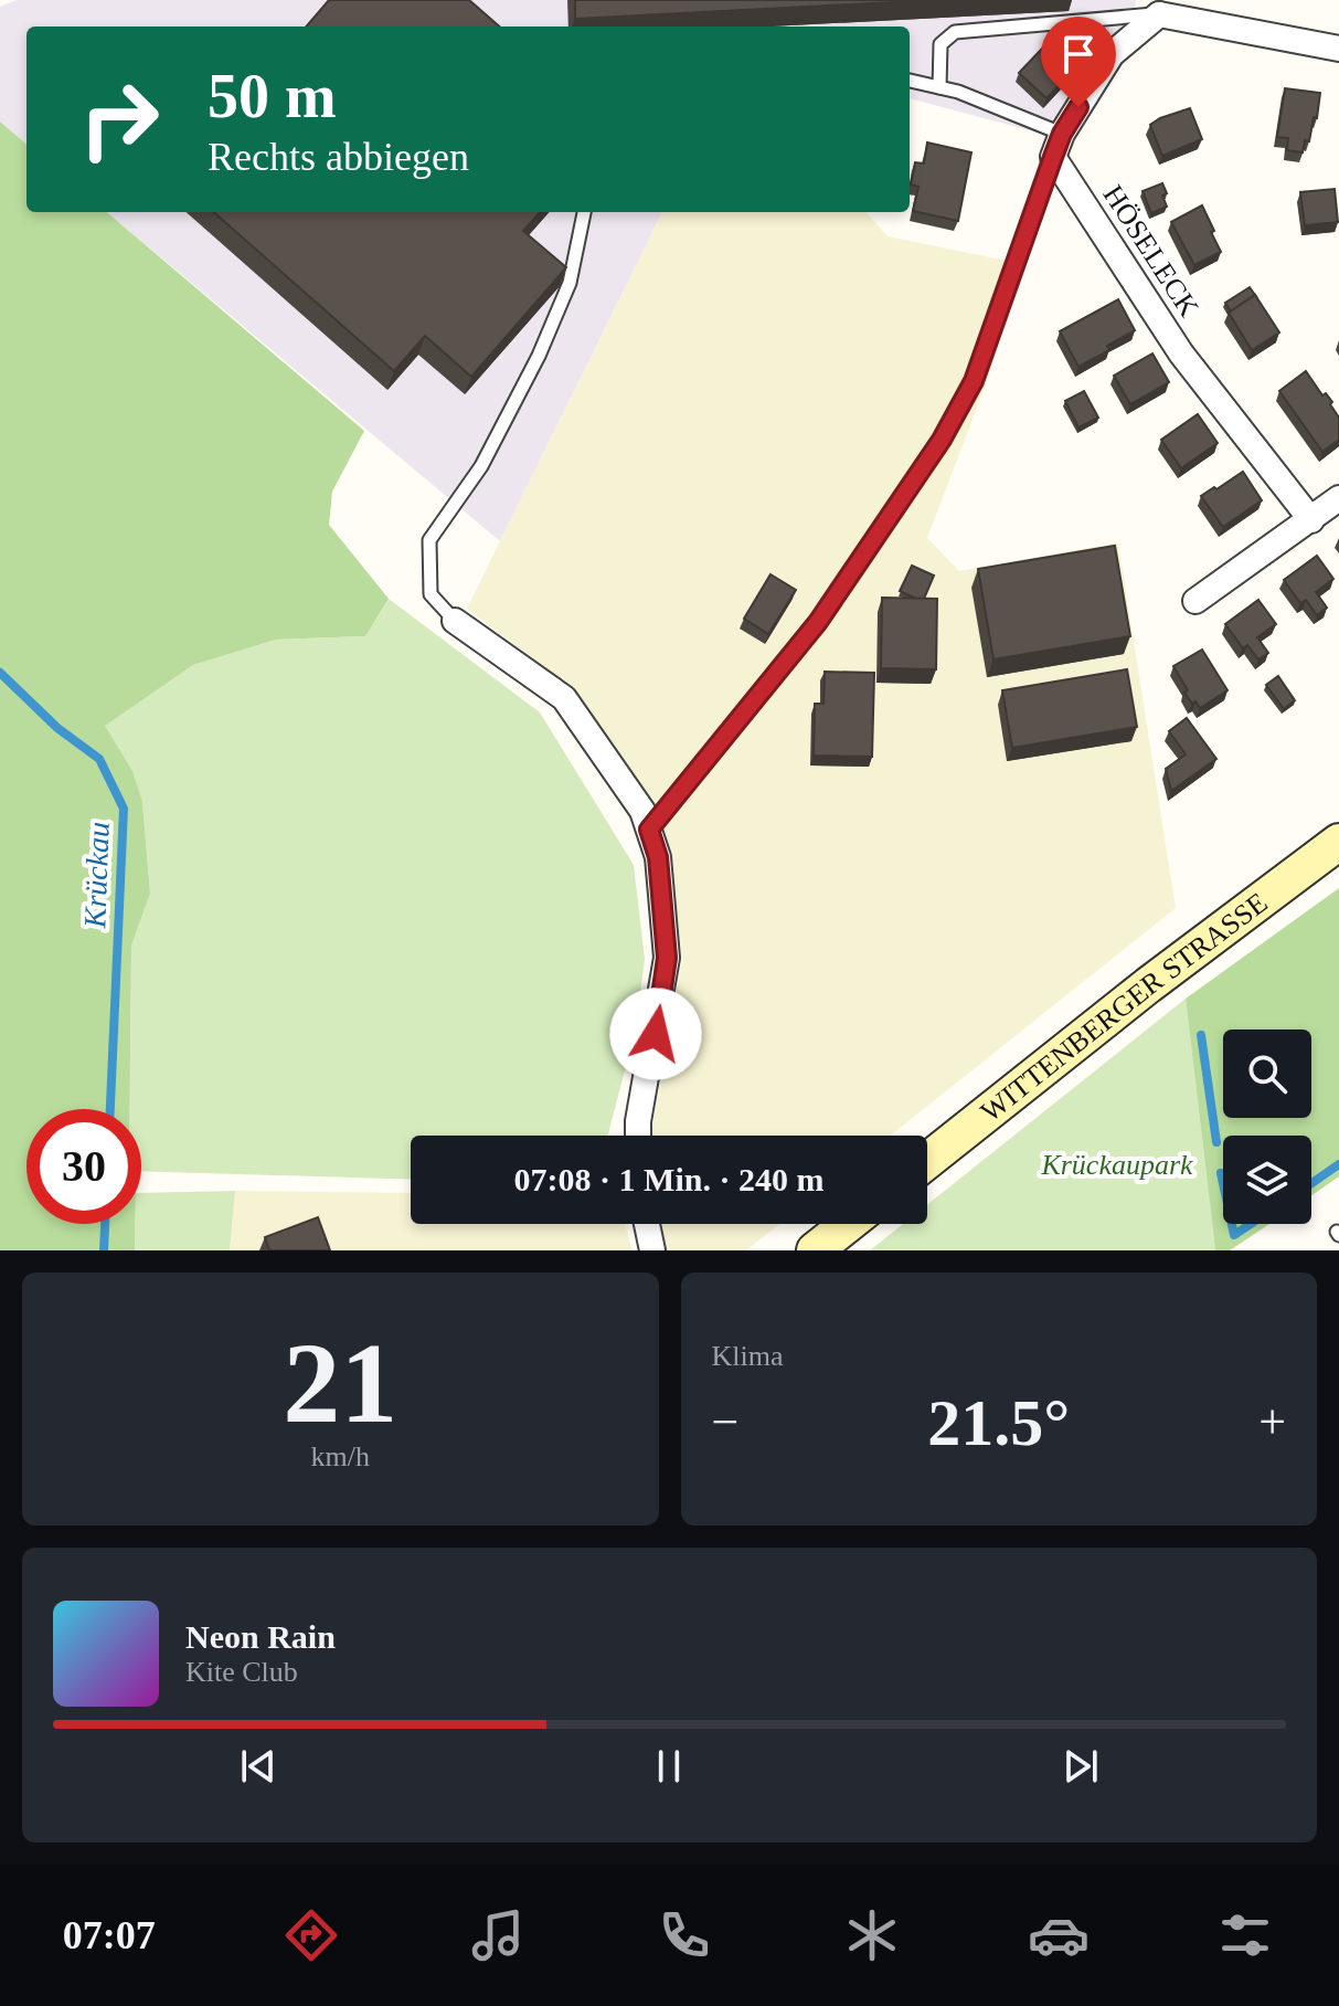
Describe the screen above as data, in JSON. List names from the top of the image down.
{
  "streets": {
    "main road": ["WITTENBERGER STRASSE"],
    "street": ["HÖSELECK"]
  },
  "water": ["Krückau"],
  "parks": ["Krückaupark"],
  "page": {
    "turn": ["50 m", "Rechts abbiegen"],
    "limit": "30",
    "trip": "07:08 · 1 Min. · 240 m",
    "tile": [
      ["21", "km/h"],
      "Klima"
    ],
    "heat": ["−", "21.5°", "+"],
    "song": ["Neon Rain", "Kite Club"],
    "tabs": "07:07"
  }
}
